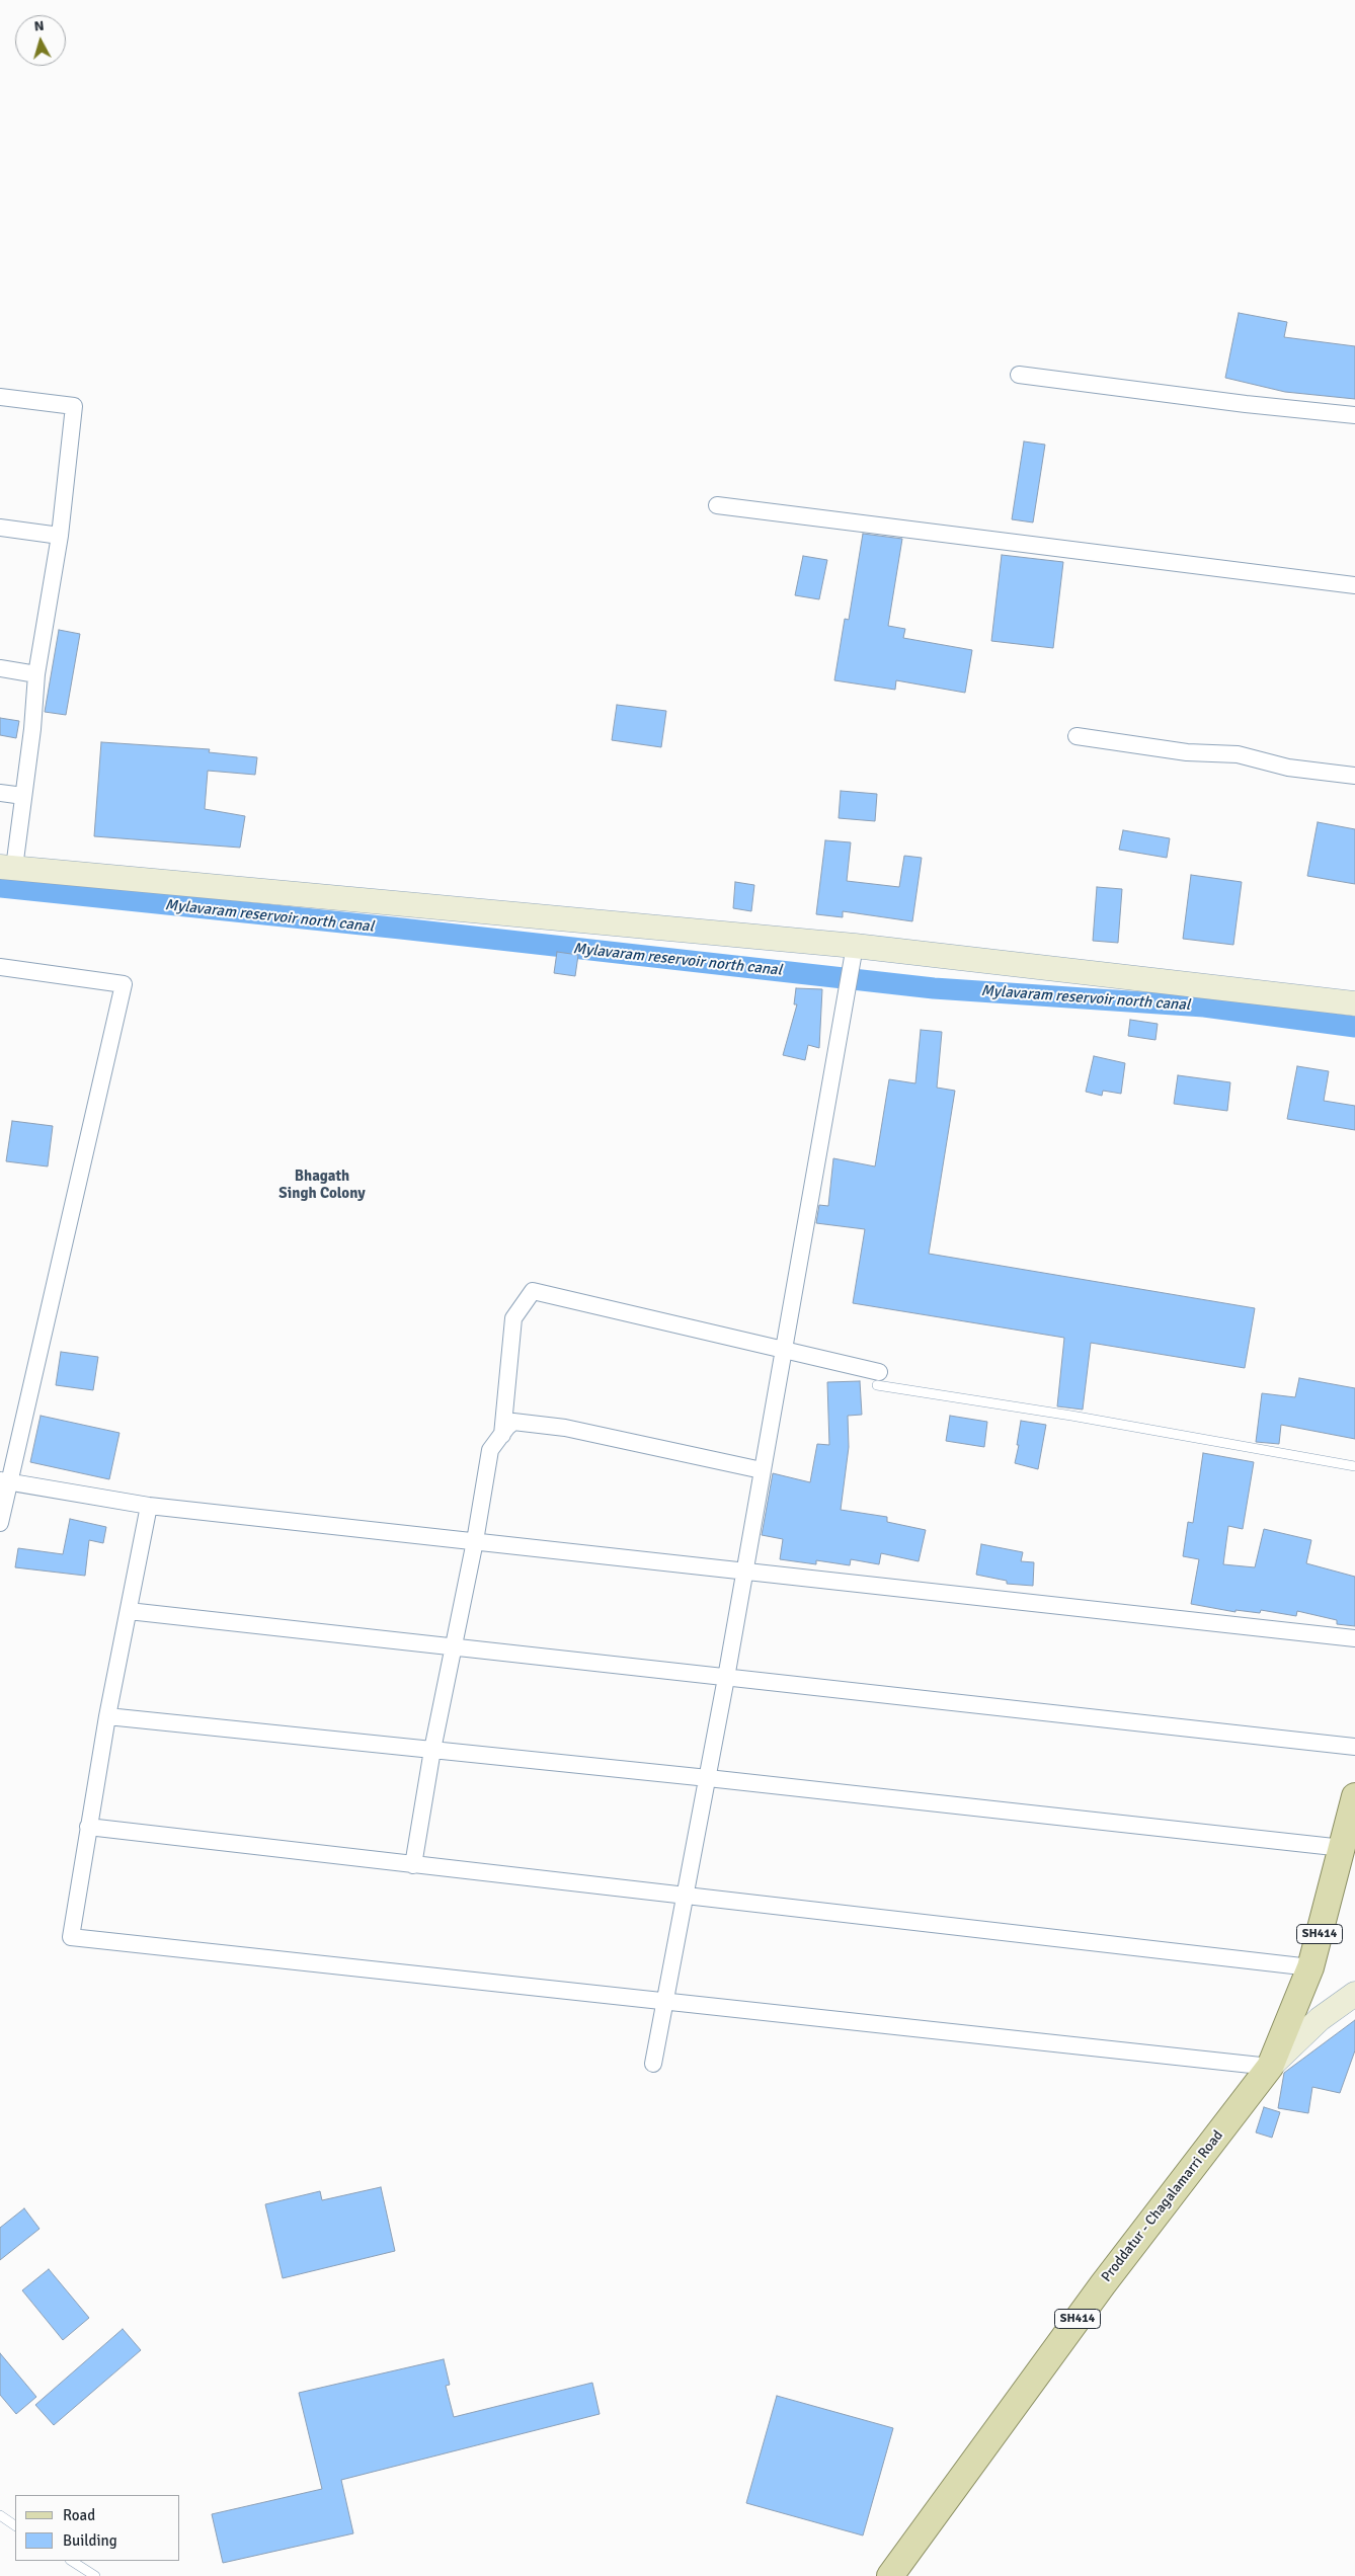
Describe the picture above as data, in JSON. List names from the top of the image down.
{
  "streets": {
    "main road": ["SH414", "Proddatur - Chagalamarri Road"]
  },
  "districts": ["Bhagath Singh Colony"],
  "water": ["Mylavaram reservoir north canal"],
  "legend": ["Road", "Building"],
  "north": "top"
}
